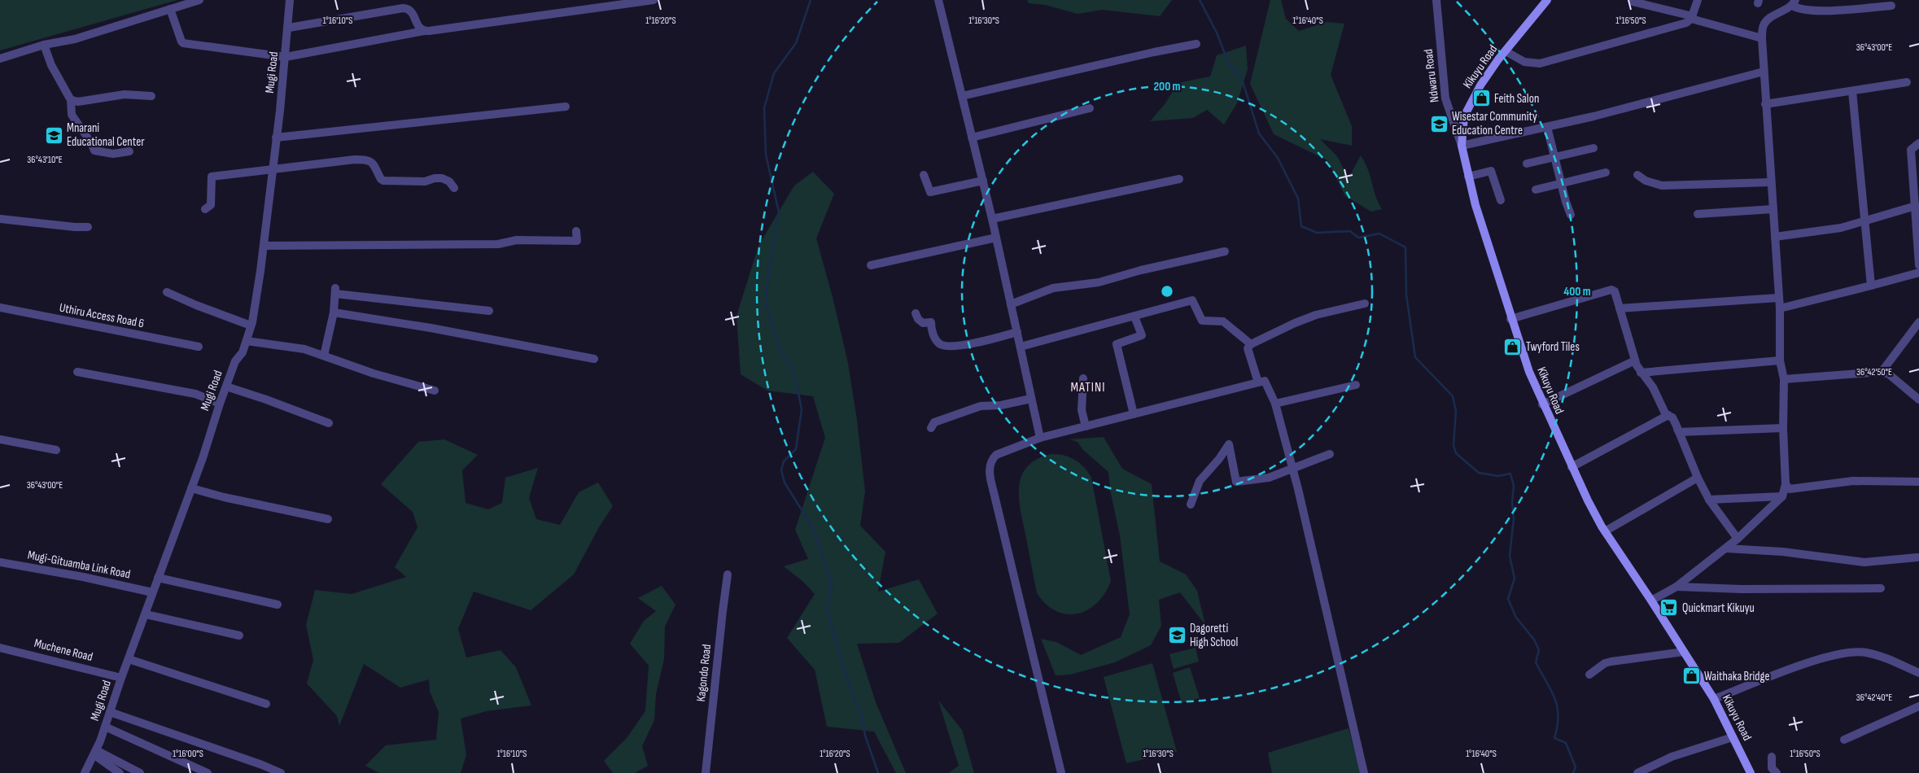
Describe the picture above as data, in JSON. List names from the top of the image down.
{
  "streets": {
    "main road": ["Kikuyu Road"],
    "street": [
      "Mugi Road",
      "Ndwaru Road",
      "Uthiru Access Road 6",
      "Mugi-Gituamba Link Road",
      "Muchene Road",
      "Kagondo Road"
    ]
  },
  "crossings": [
    ["Kikuyu Road", "Ndwaru Road"],
    ["Mugi Road", "Mugi-Gituamba Link Road"],
    ["Mugi Road", "Muchene Road"]
  ],
  "districts": ["MATINI"],
  "places": {
    "shop": ["Feith Salon", "Twyford Tiles", "Waithaka Bridge"],
    "school or university": ["Wisestar Community Education Centre", "Mnarani Educational Center", "Dagoretti High School"],
    "supermarket": ["Quickmart Kikuyu"]
  },
  "coordinates": [
    "1°16'10\"S",
    "1°16'20\"S",
    "1°16'30\"S",
    "1°16'40\"S",
    "1°16'50\"S",
    "36°43'00\"E",
    "36°43'10\"E",
    "36°42'50\"E",
    "36°42'40\"E",
    "1°16'00\"S"
  ],
  "rings": ["200 m", "400 m"]
}
